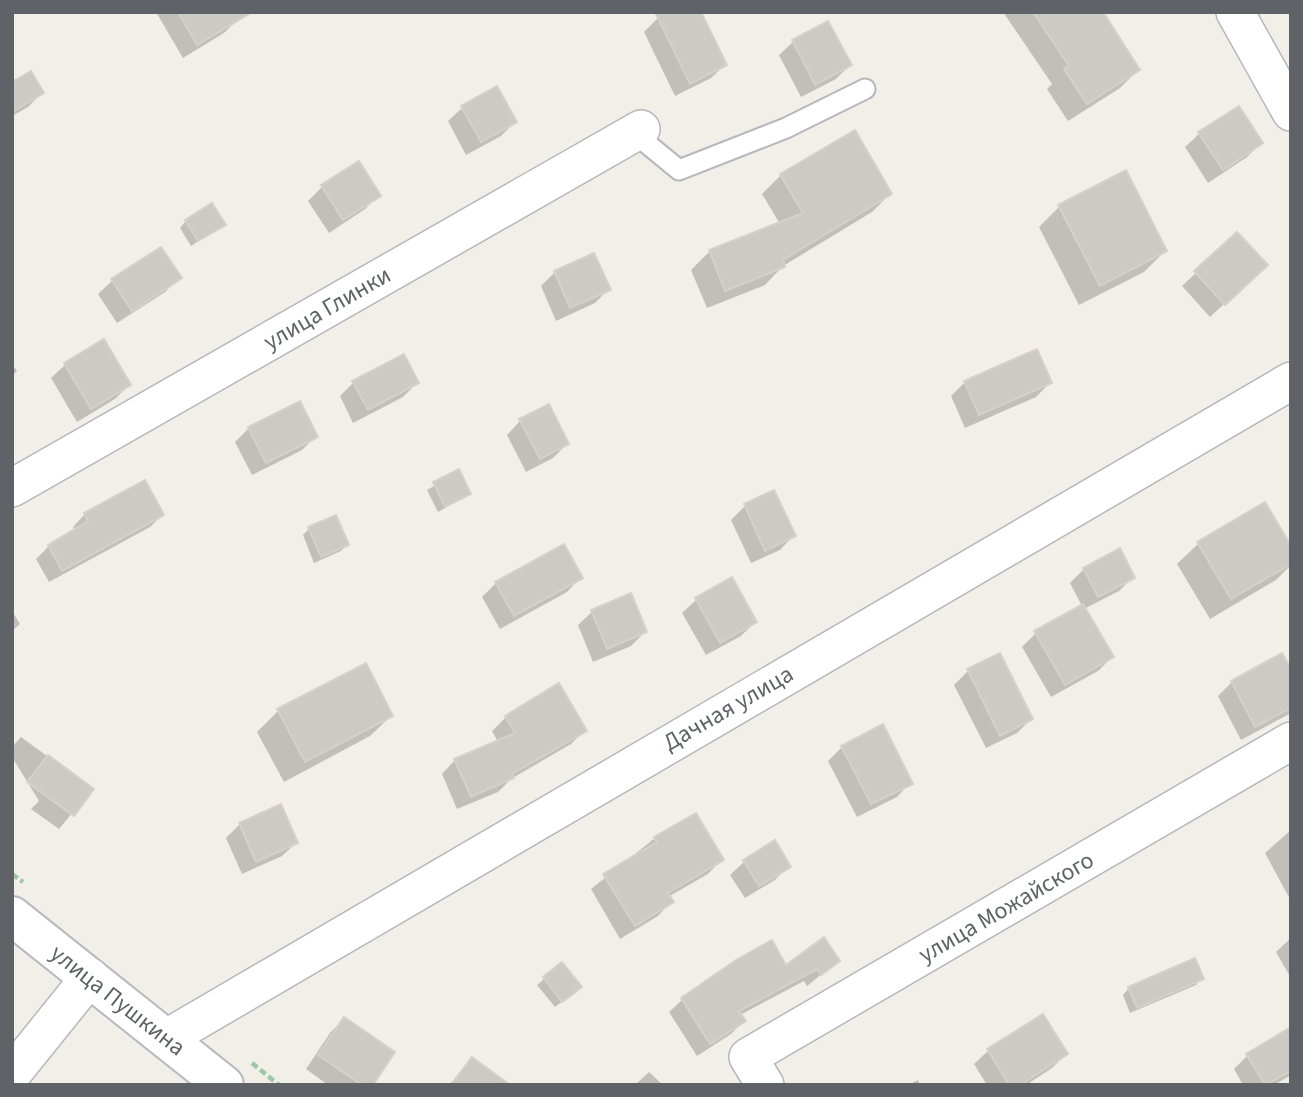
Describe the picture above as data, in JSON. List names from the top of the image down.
{
  "streets": {
    "main road": ["улица Пушкина"],
    "street": ["улица Глинки", "Дачная улица", "улица Можайского"]
  },
  "crossings": [
    ["Дачная улица", "улица Пушкина"]
  ]
}
